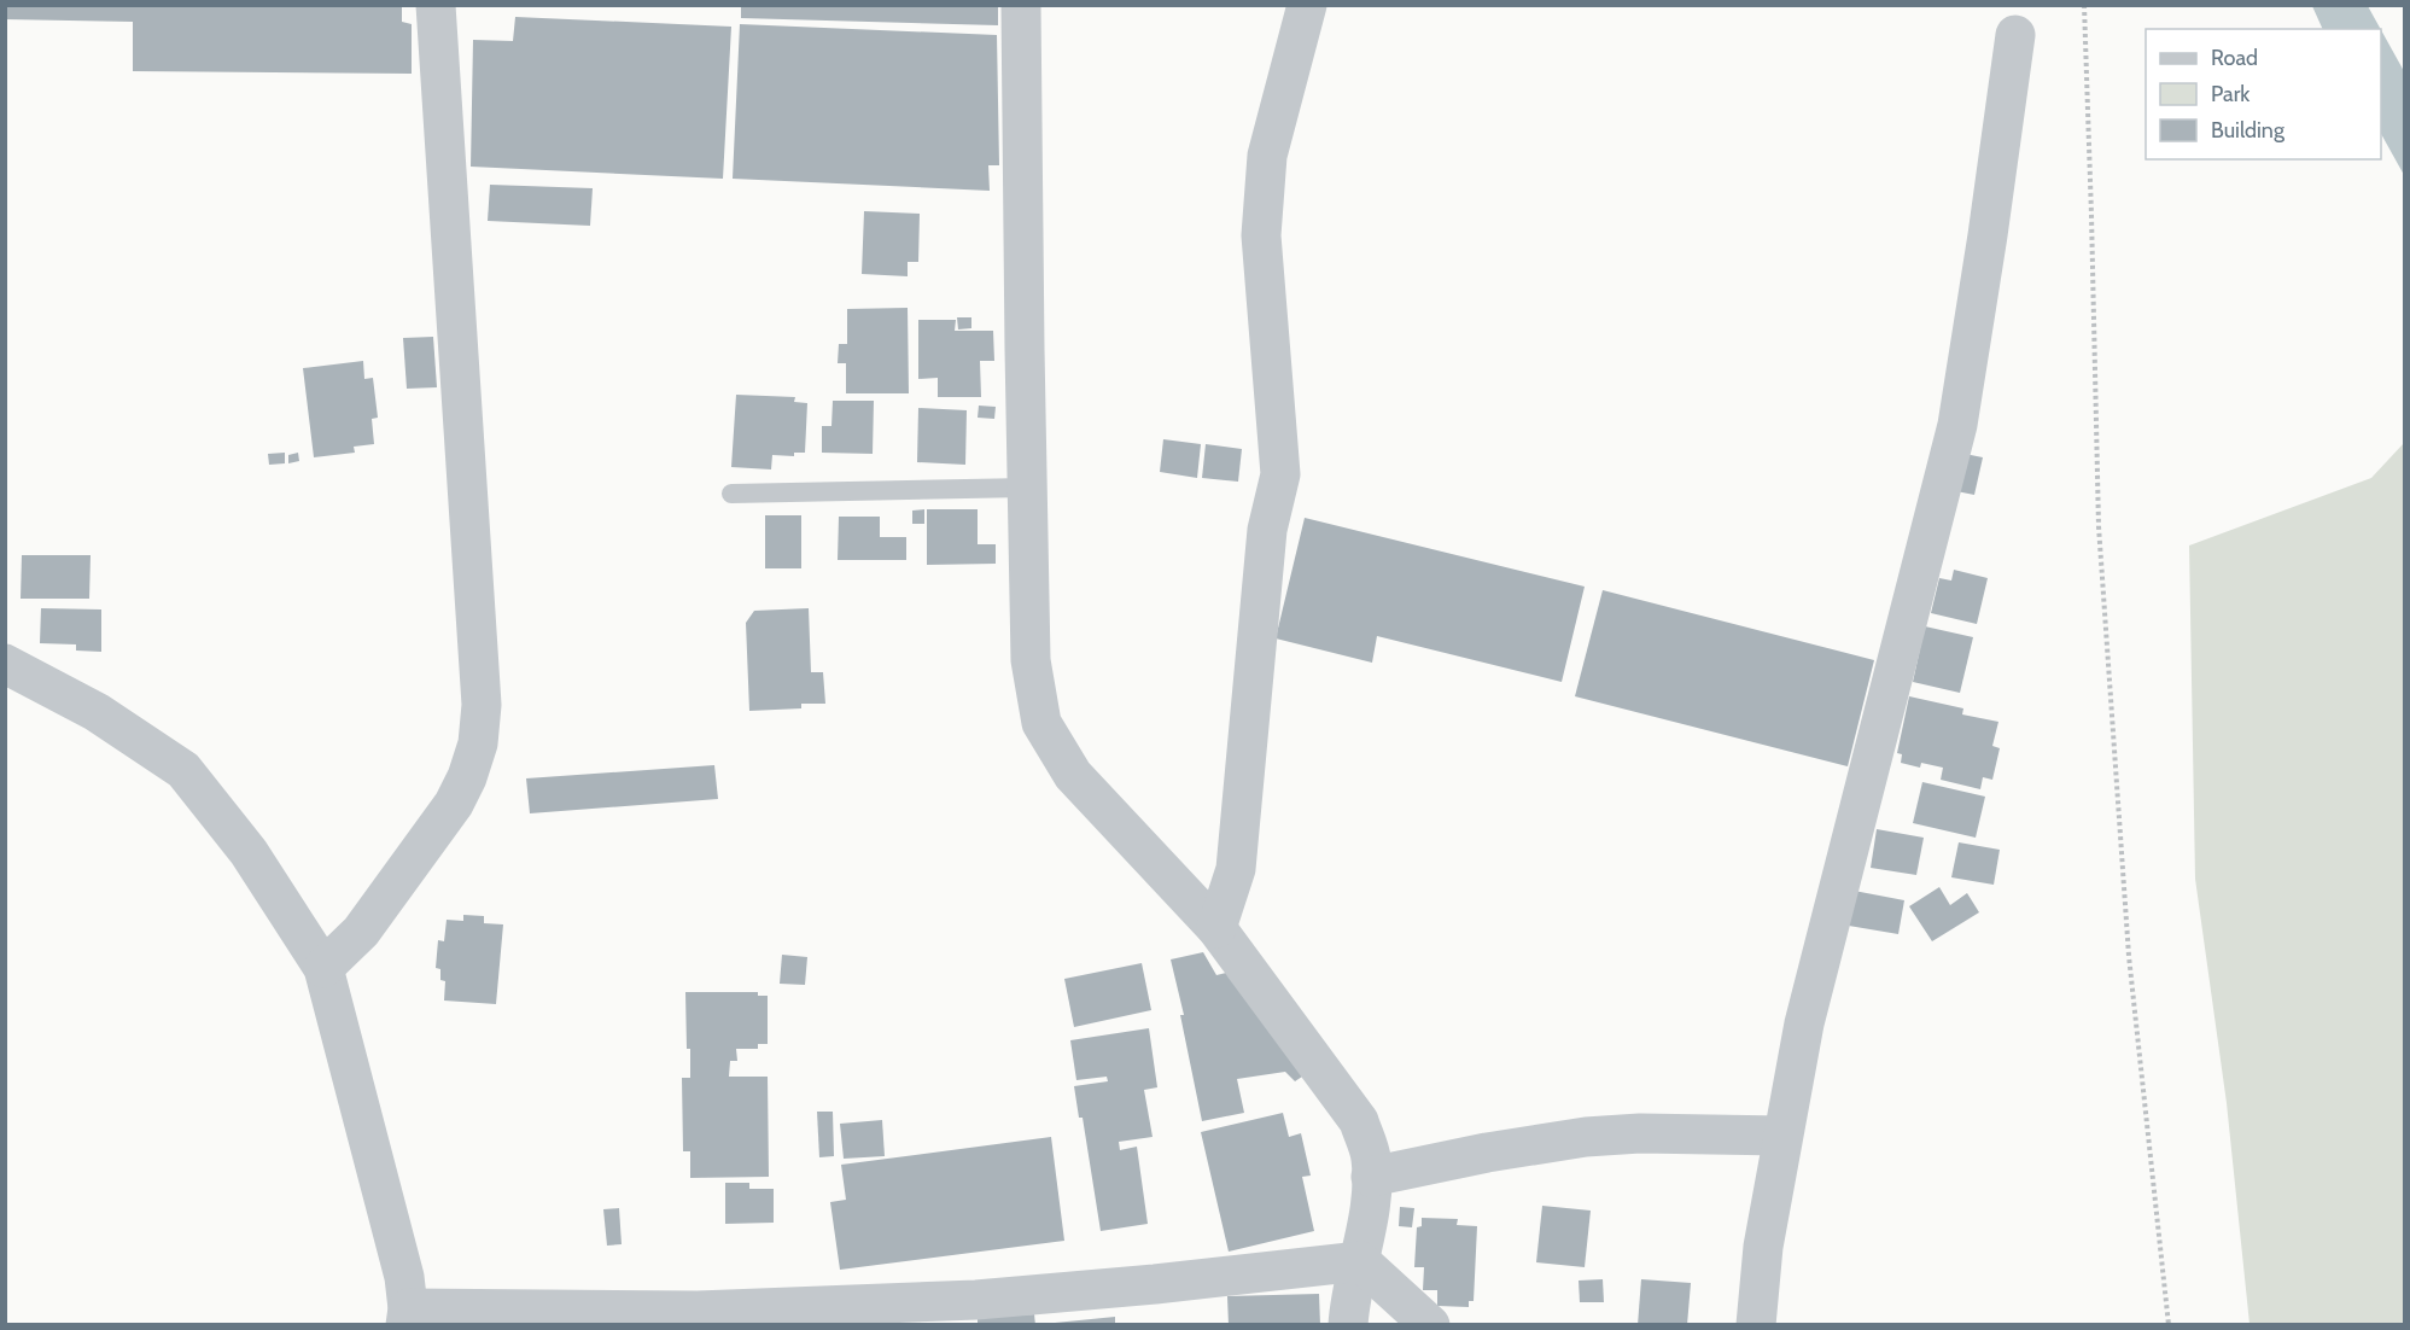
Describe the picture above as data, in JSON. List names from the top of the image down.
{
  "legend": ["Road", "Park", "Building"]
}
